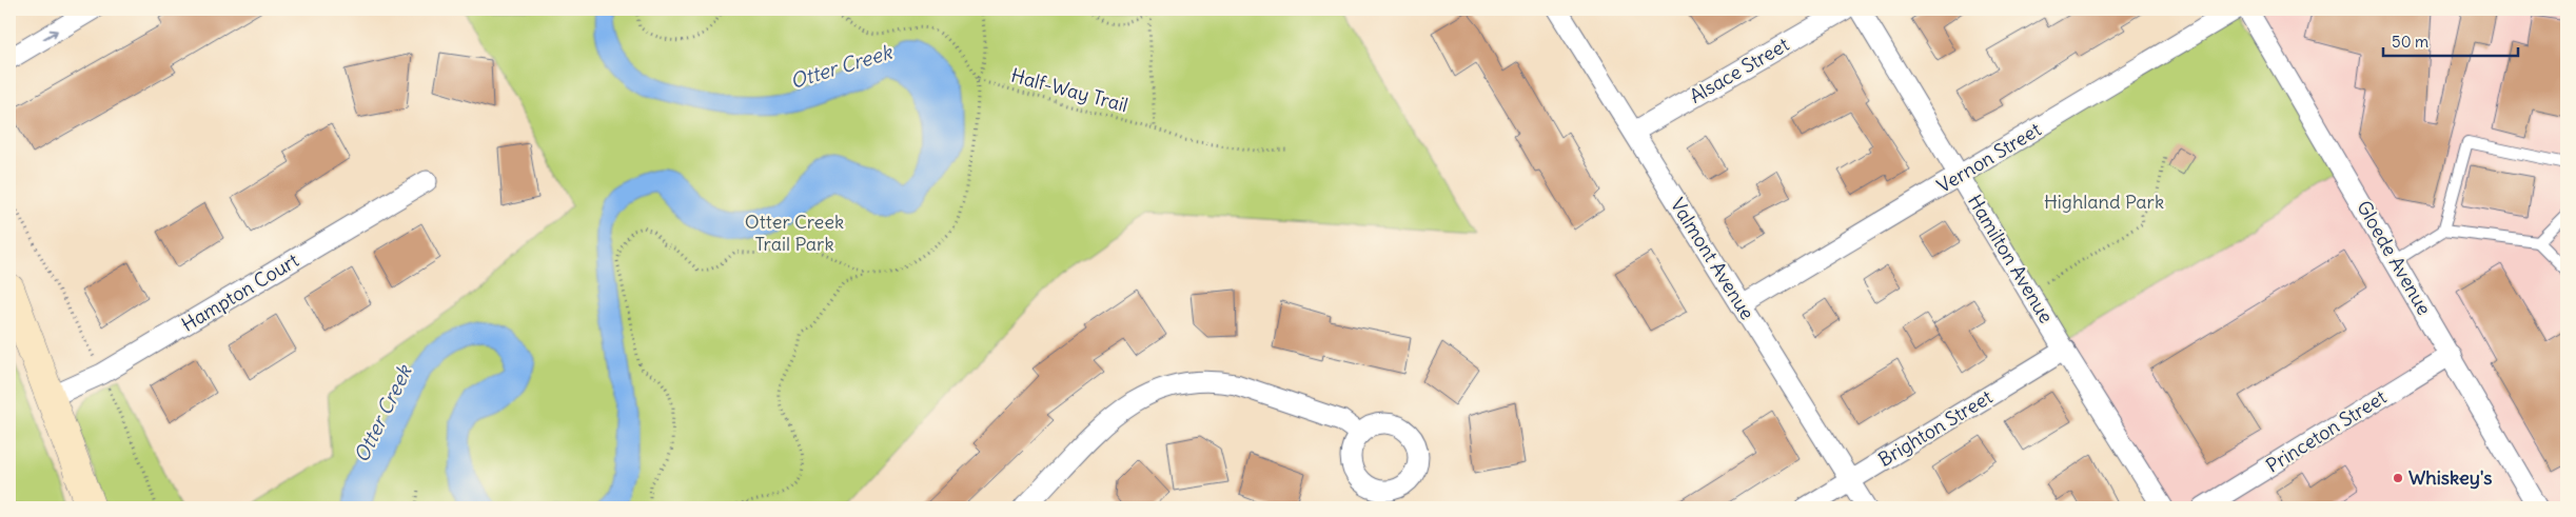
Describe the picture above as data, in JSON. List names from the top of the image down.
{
  "streets": {
    "street": [
      "Alsace Street",
      "Vernon Street",
      "Gloede Avenue",
      "Valmont Avenue",
      "Hamilton Avenue",
      "Hampton Court",
      "Brighton Street",
      "Princeton Street"
    ],
    "path": ["Half-Way Trail"]
  },
  "crossings": [
    ["Alsace Street", "Valmont Avenue"],
    ["Vernon Street", "Valmont Avenue"],
    ["Vernon Street", "Hamilton Avenue"],
    ["Gloede Avenue", "Princeton Street"],
    ["Valmont Avenue", "Brighton Street"],
    ["Hamilton Avenue", "Brighton Street"]
  ],
  "water": ["Otter Creek"],
  "parks": ["Highland Park", "Otter Creek Trail Park"],
  "places": ["Whiskey's"],
  "scale_bar": "50 m"
}
